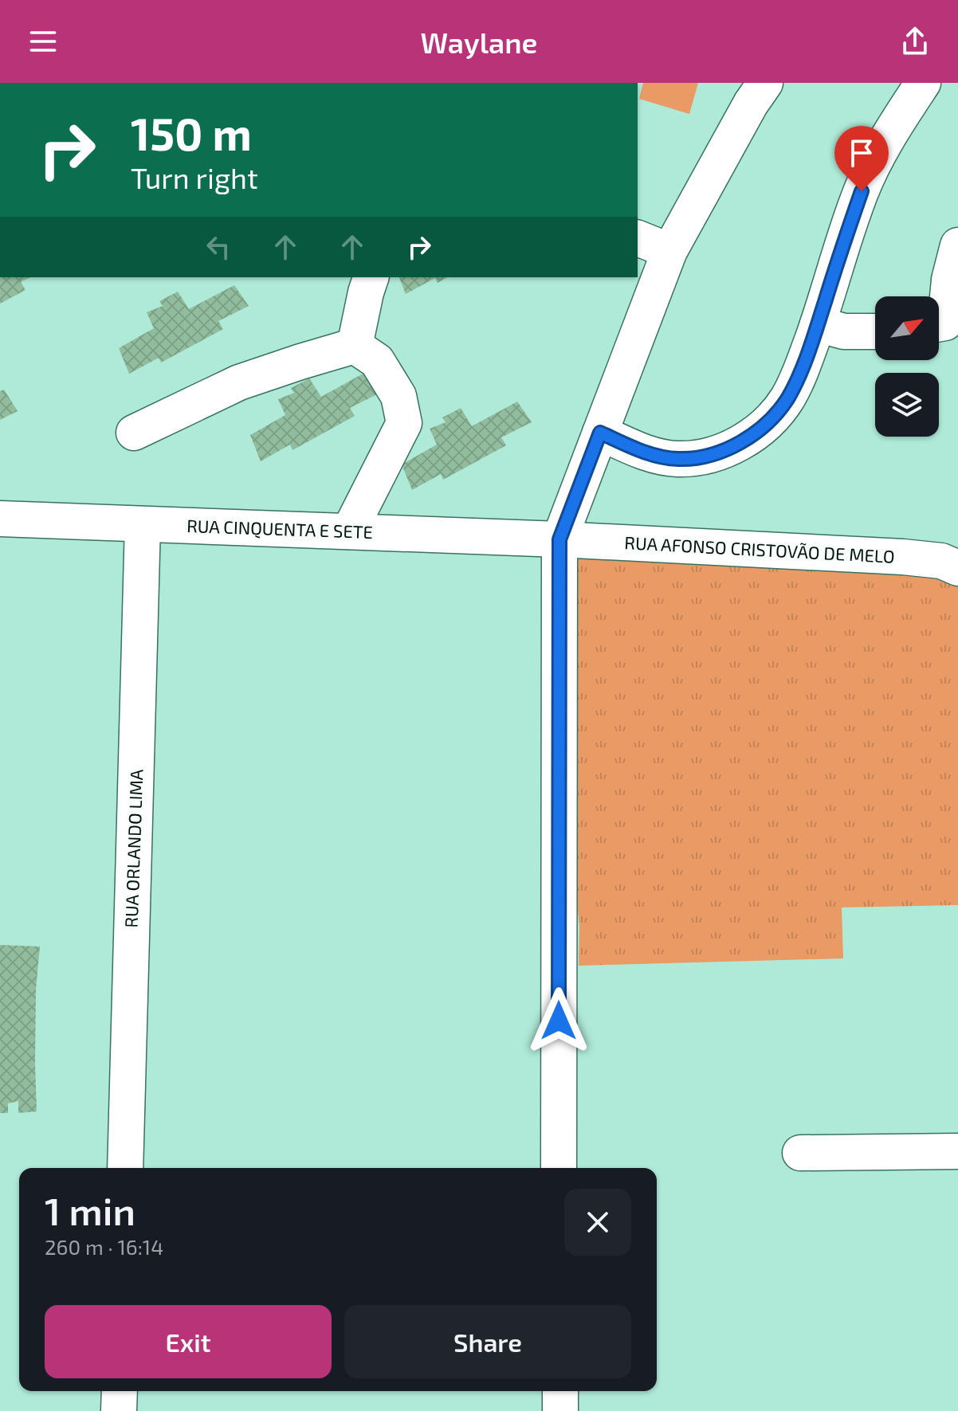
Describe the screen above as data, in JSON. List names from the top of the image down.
{
  "streets": {
    "street": ["RUA CINQUENTA E SETE", "RUA AFONSO CRISTOVÃO DE MELO", "RUA ORLANDO LIMA"]
  },
  "crossings": [
    ["RUA CINQUENTA E SETE", "RUA AFONSO CRISTOVÃO DE MELO"],
    ["RUA CINQUENTA E SETE", "RUA ORLANDO LIMA"]
  ],
  "north": "top right",
  "page": {
    "header": "Waylane",
    "turn": ["150 m", "Turn right"],
    "heading": ["1 min", "260 m · 16:14"],
    "buttons": ["Exit", "Share"]
  }
}
